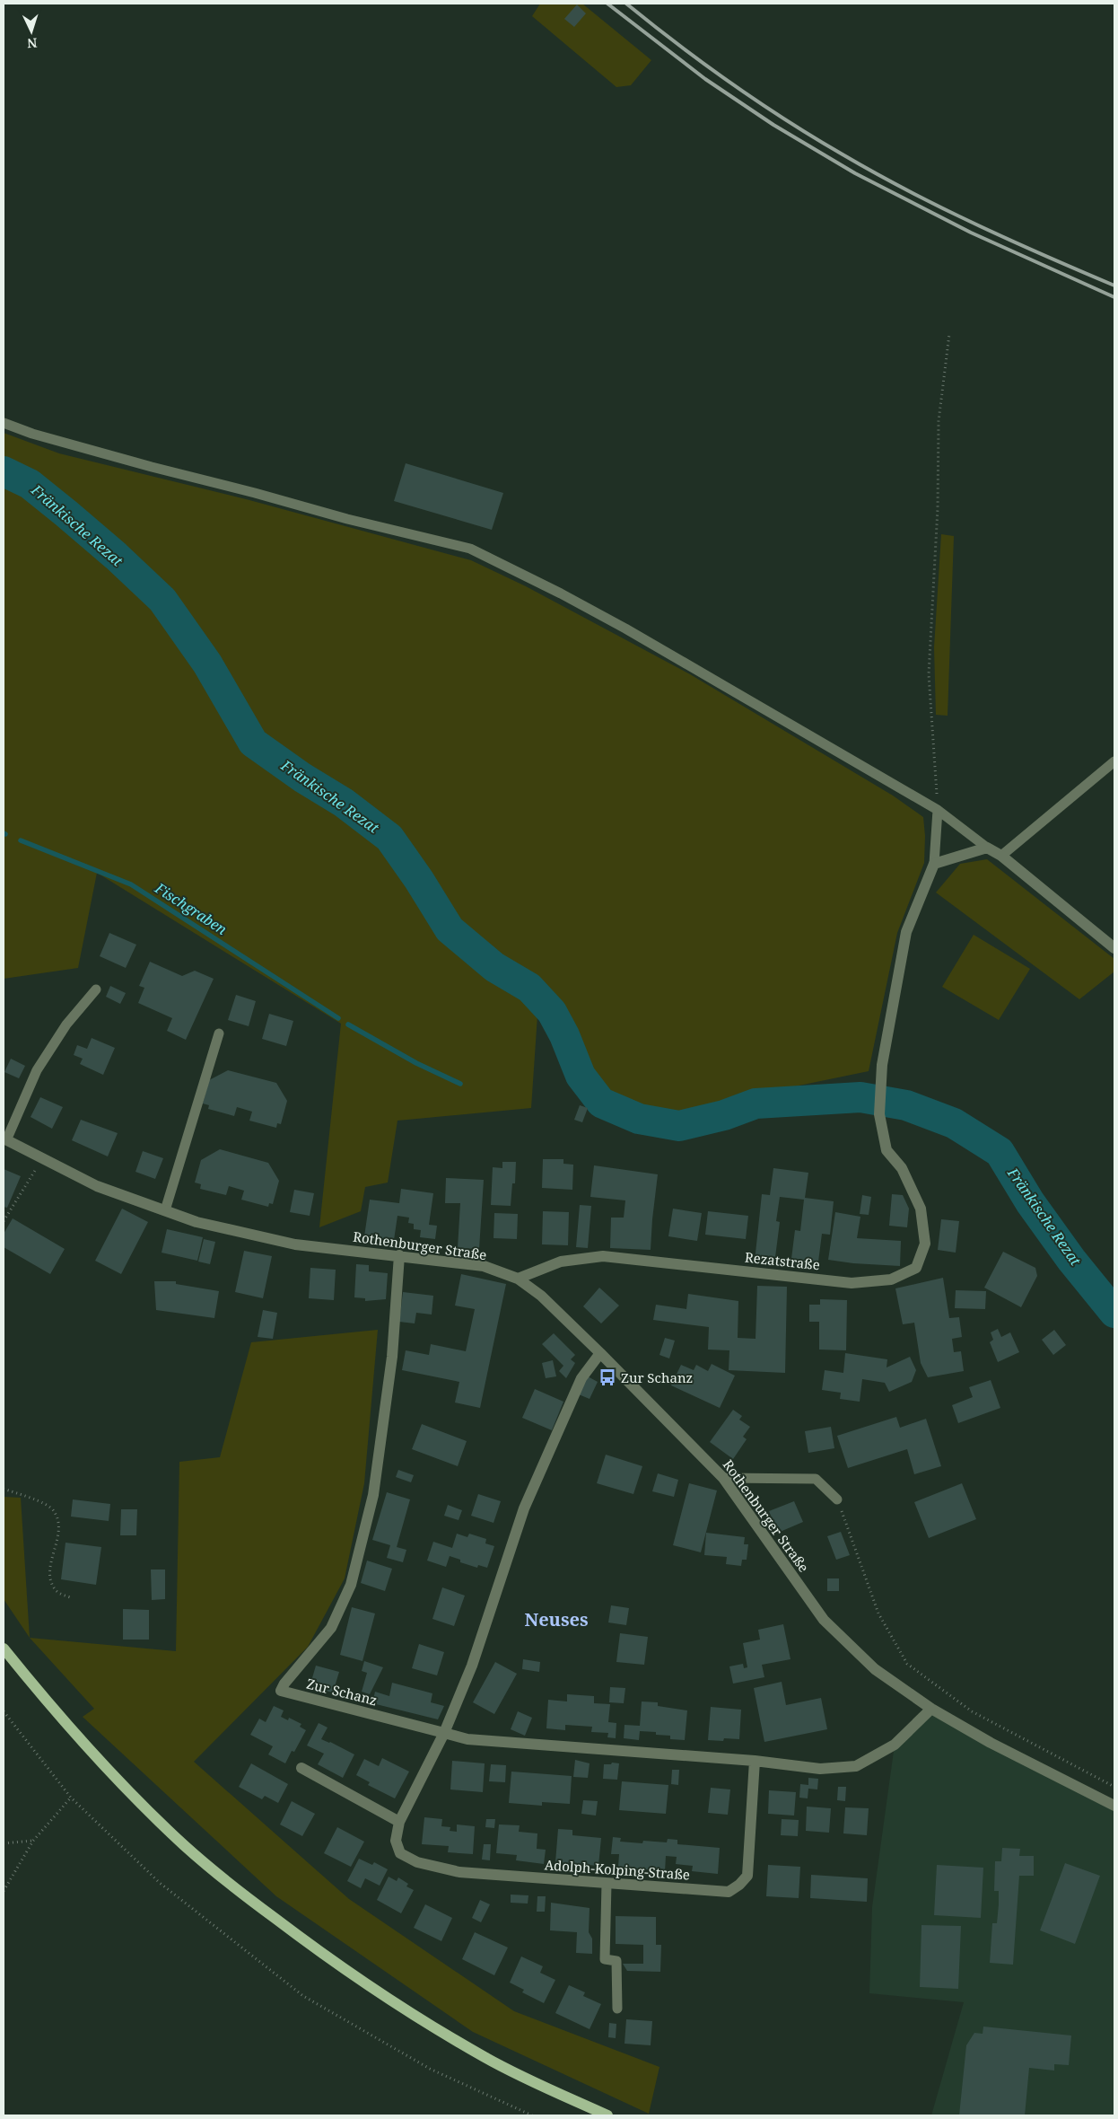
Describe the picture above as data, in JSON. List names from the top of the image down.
{
  "streets": {
    "street": [
      "Rothenburger Straße",
      "Rezatstraße",
      "Zur Schanz",
      "Adolph-Kolping-Straße"
    ]
  },
  "crossings": [
    ["Rothenburger Straße", "Rezatstraße"],
    ["Rothenburger Straße", "Zur Schanz"],
    ["Zur Schanz", "Adolph-Kolping-Straße"]
  ],
  "districts": ["Neuses"],
  "water": ["Fränkische Rezat", "Fischgraben"],
  "places": {
    "bus stop": ["Zur Schanz"]
  },
  "north": "bottom"
}
